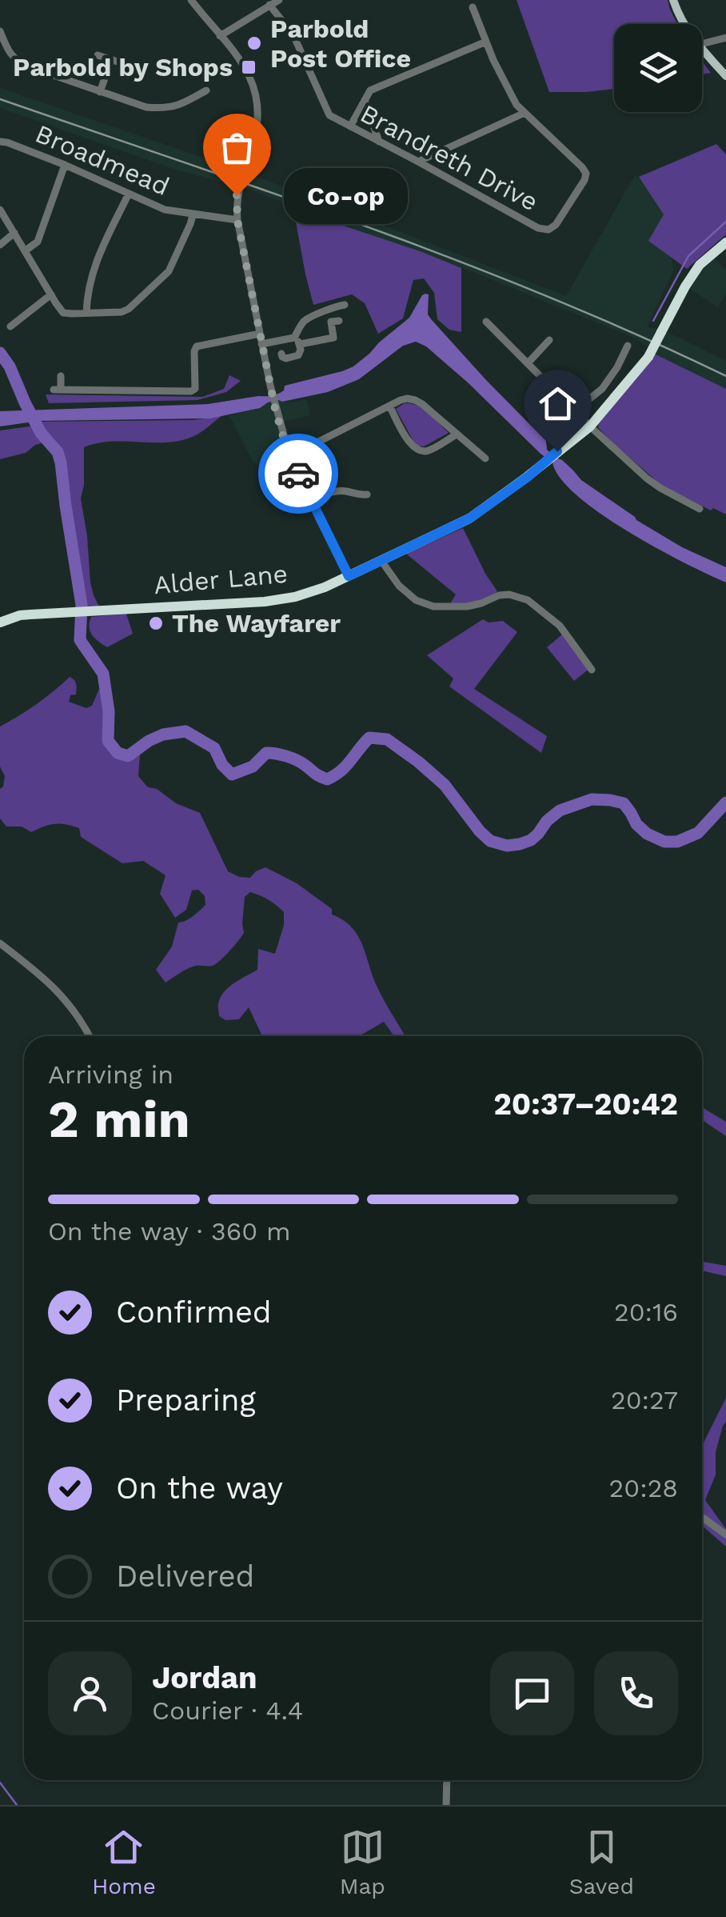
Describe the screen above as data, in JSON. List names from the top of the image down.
{
  "streets": {
    "highway": ["Alder Lane"],
    "street": ["Brandreth Drive", "Broadmead"]
  },
  "places": {
    "other": ["Parbold Post Office", "Co-op", "The Wayfarer"],
    "transit": ["Parbold by Shops"]
  },
  "page": {
    "bubble": "Co-op",
    "heading": ["2 min", "Arriving in", "20:37–20:42"],
    "panel": ["Jordan", "Courier · 4.4"],
    "bar": "On the way · 360 m",
    "list": [
      ["Confirmed", "20:16"],
      ["Preparing", "20:27"],
      ["On the way", "20:28"],
      "Delivered"
    ],
    "tabs": ["Home", "Map", "Saved"]
  }
}
